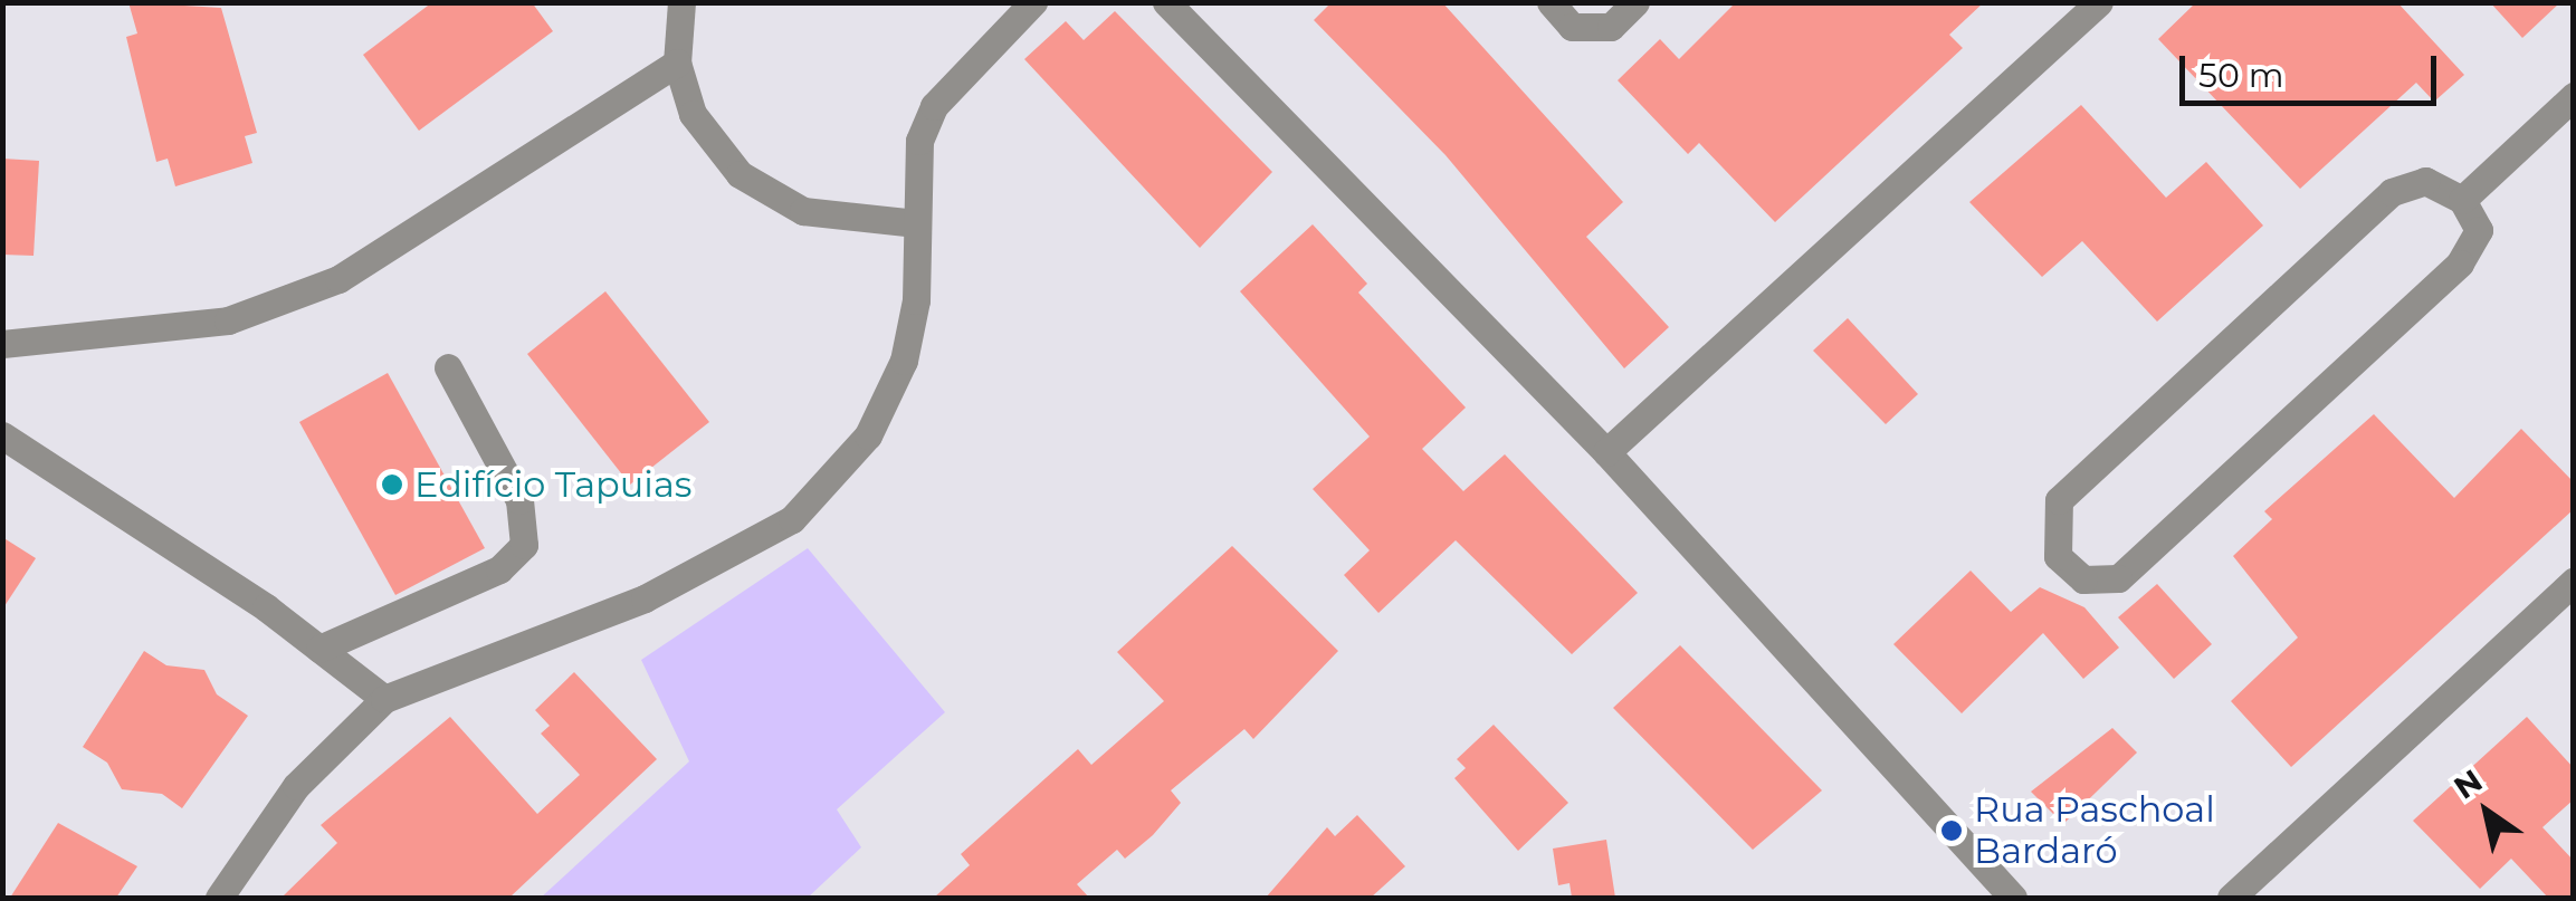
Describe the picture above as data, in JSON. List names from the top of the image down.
{
  "places": ["Edifício Tapuias", "Rua Paschoal Bardaró"],
  "scale_bar": "50 m",
  "north": "top left"
}
